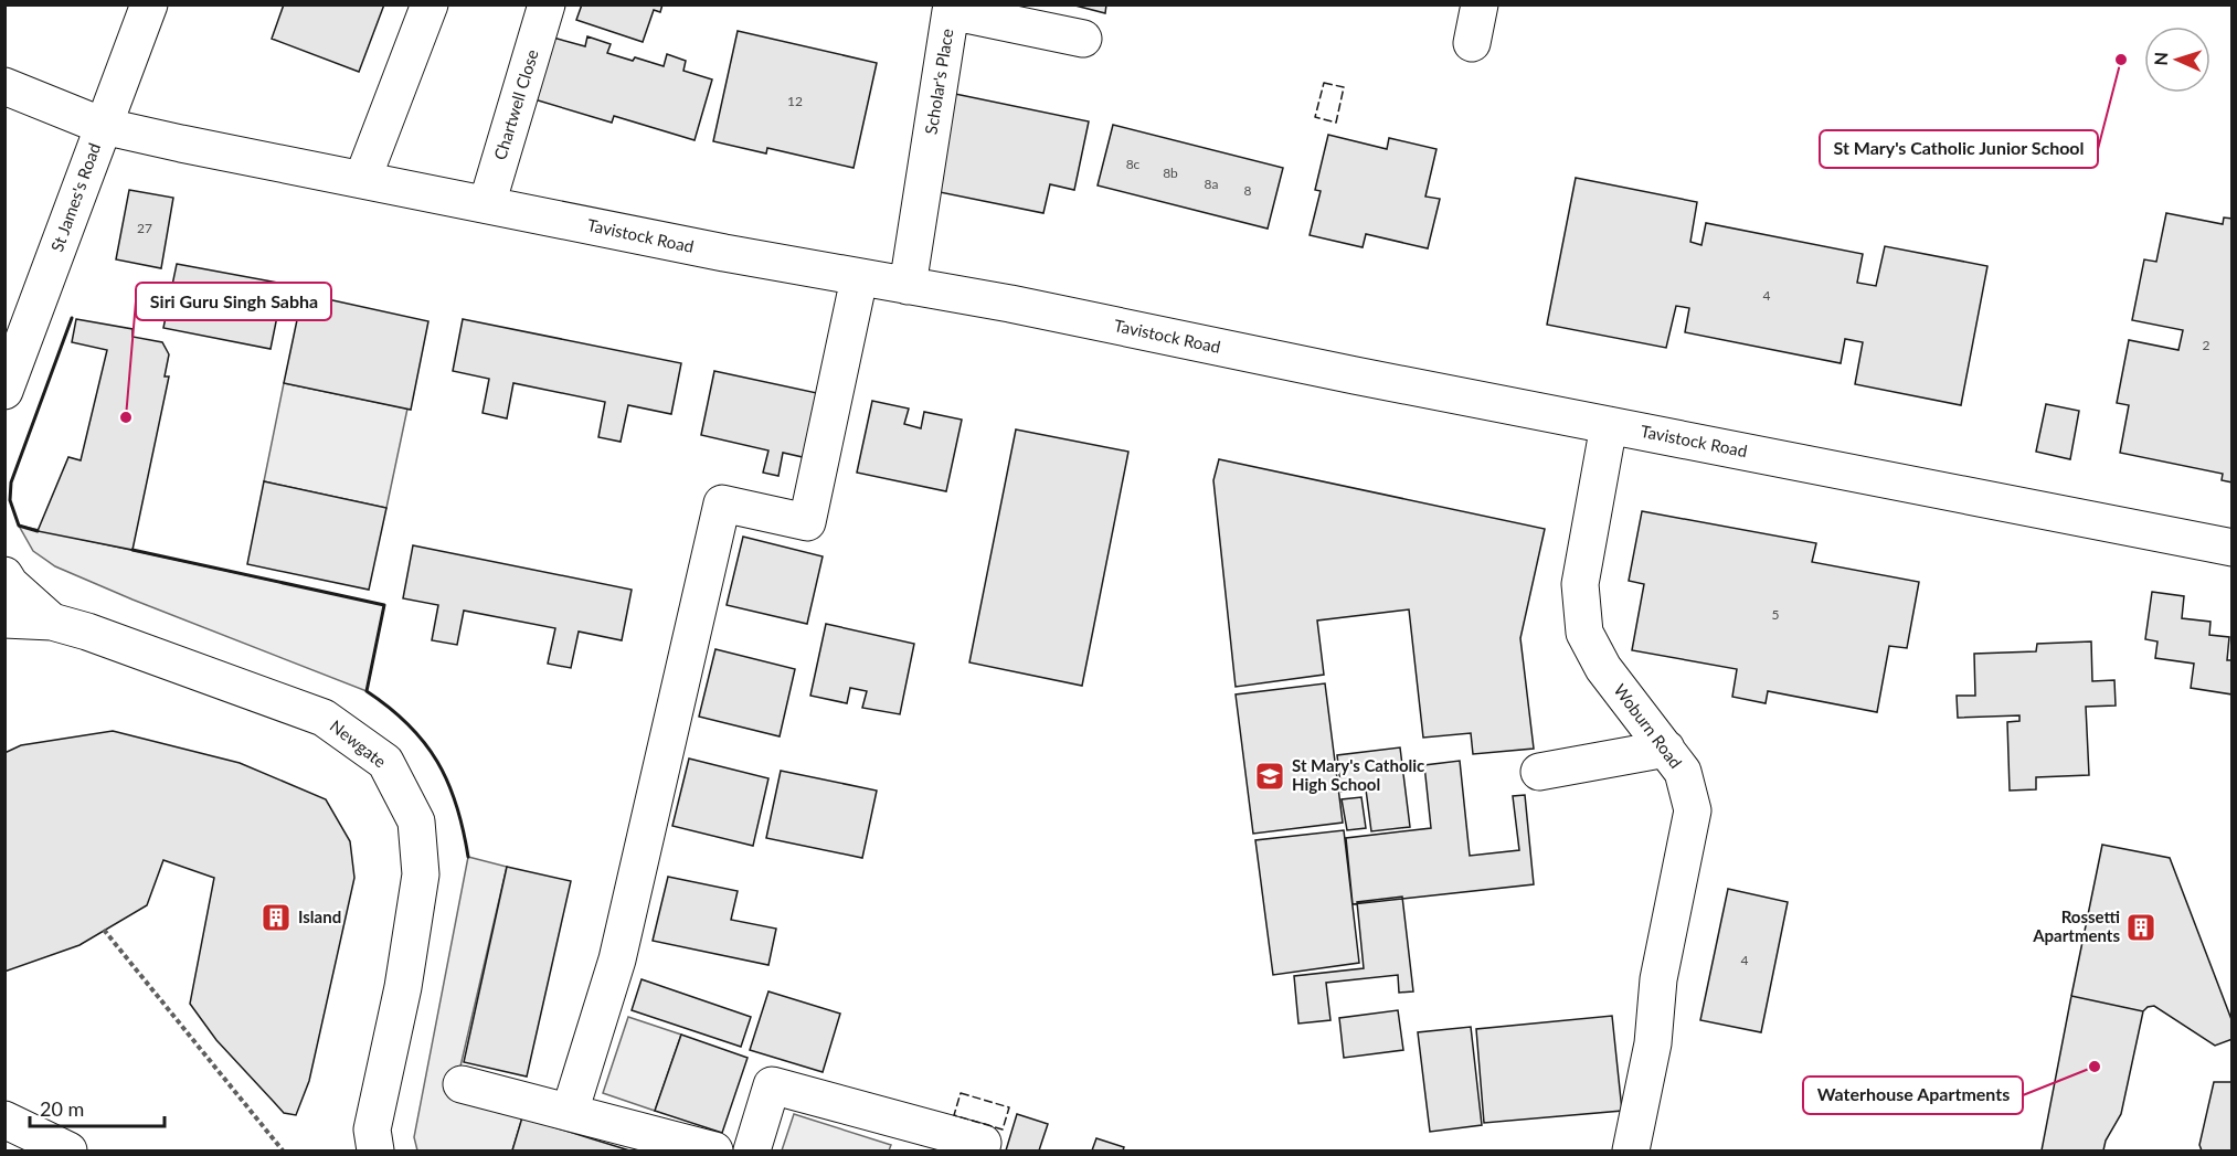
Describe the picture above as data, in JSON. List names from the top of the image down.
{
  "streets": {
    "street": [
      "Scholar's Place",
      "Chartwell Close",
      "St James's Road",
      "Tavistock Road",
      "Woburn Road",
      "Newgate"
    ]
  },
  "crossings": [
    ["Scholar's Place", "Tavistock Road"],
    ["Chartwell Close", "Tavistock Road"],
    ["St James's Road", "Tavistock Road"],
    ["Tavistock Road", "Woburn Road"]
  ],
  "places": {
    "other": ["St Mary's Catholic Junior School", "Siri Guru Singh Sabha", "Waterhouse Apartments"],
    "school or university": ["St Mary's Catholic High School"],
    "building": ["Island", "Rossetti Apartments"]
  },
  "house_numbers": [
    "12",
    "8c",
    "8b",
    "8a",
    "8",
    "27",
    "4",
    "2",
    "5",
    "4"
  ],
  "scale_bar": "20 m",
  "north": "left"
}
